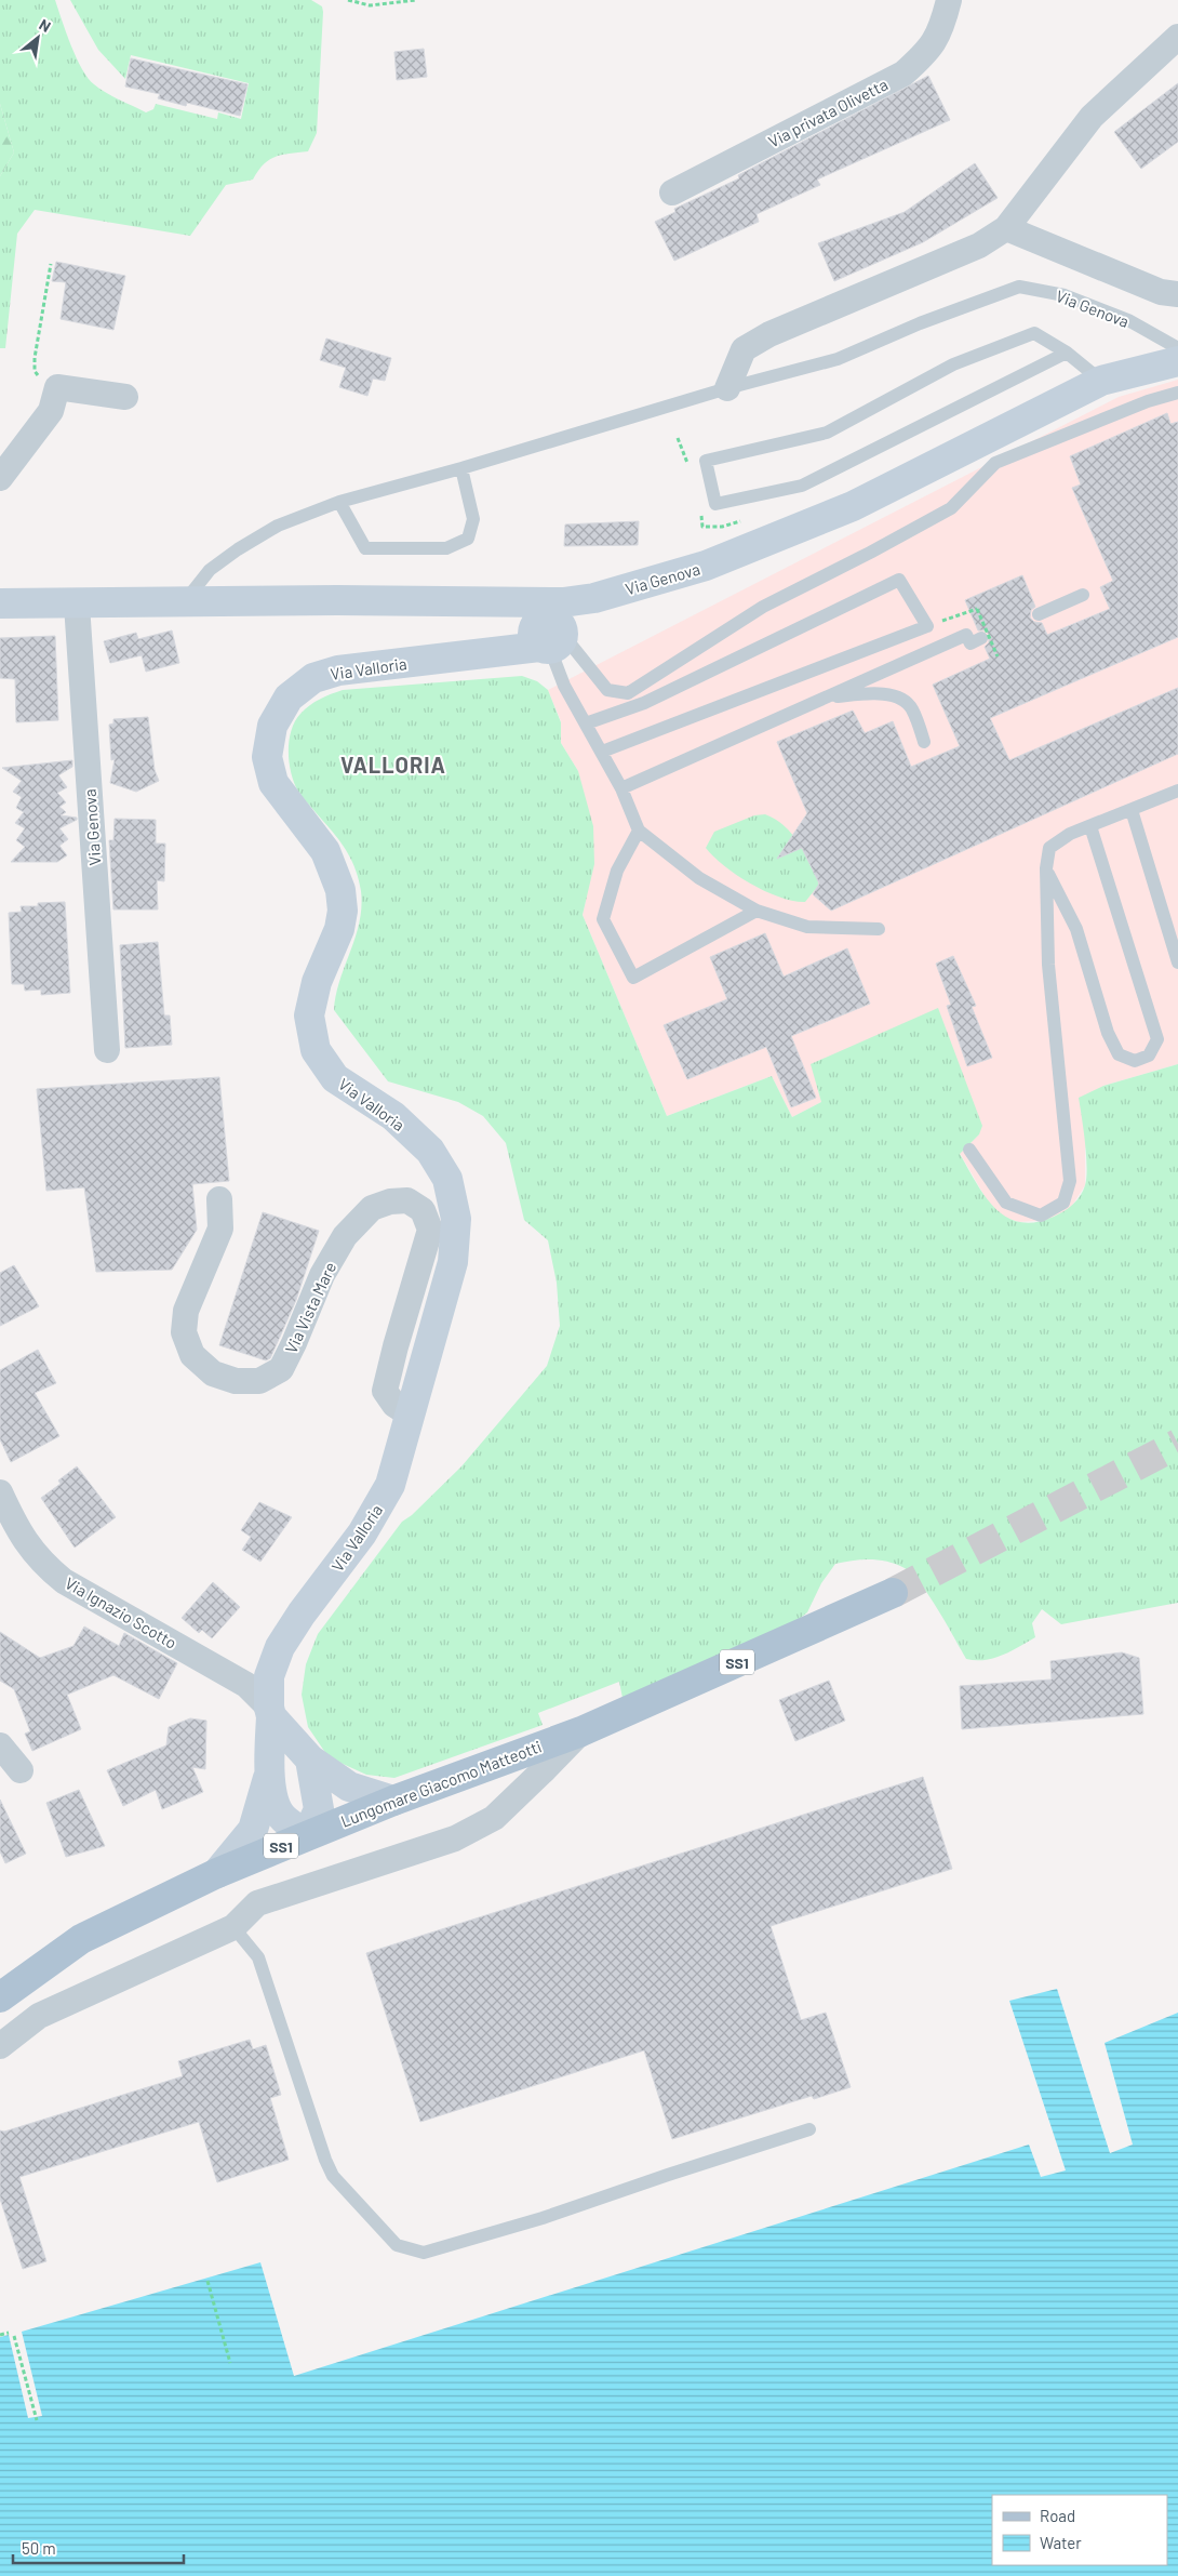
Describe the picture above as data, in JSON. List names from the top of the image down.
{
  "streets": {
    "main road": ["SS1", "Lungomare Giacomo Matteotti"],
    "street": [
      "Via privata Olivetta",
      "Via Genova",
      "Via Valloria",
      "Via Vista Mare",
      "Via Ignazio Scotto"
    ]
  },
  "crossings": [
    ["Via Genova", "Via Valloria"],
    ["Via Valloria", "Via Vista Mare"],
    ["Via Valloria", "Via Ignazio Scotto"]
  ],
  "districts": ["VALLORIA"],
  "legend": ["Road", "Water"],
  "scale_bar": "50 m",
  "north": "top right"
}
